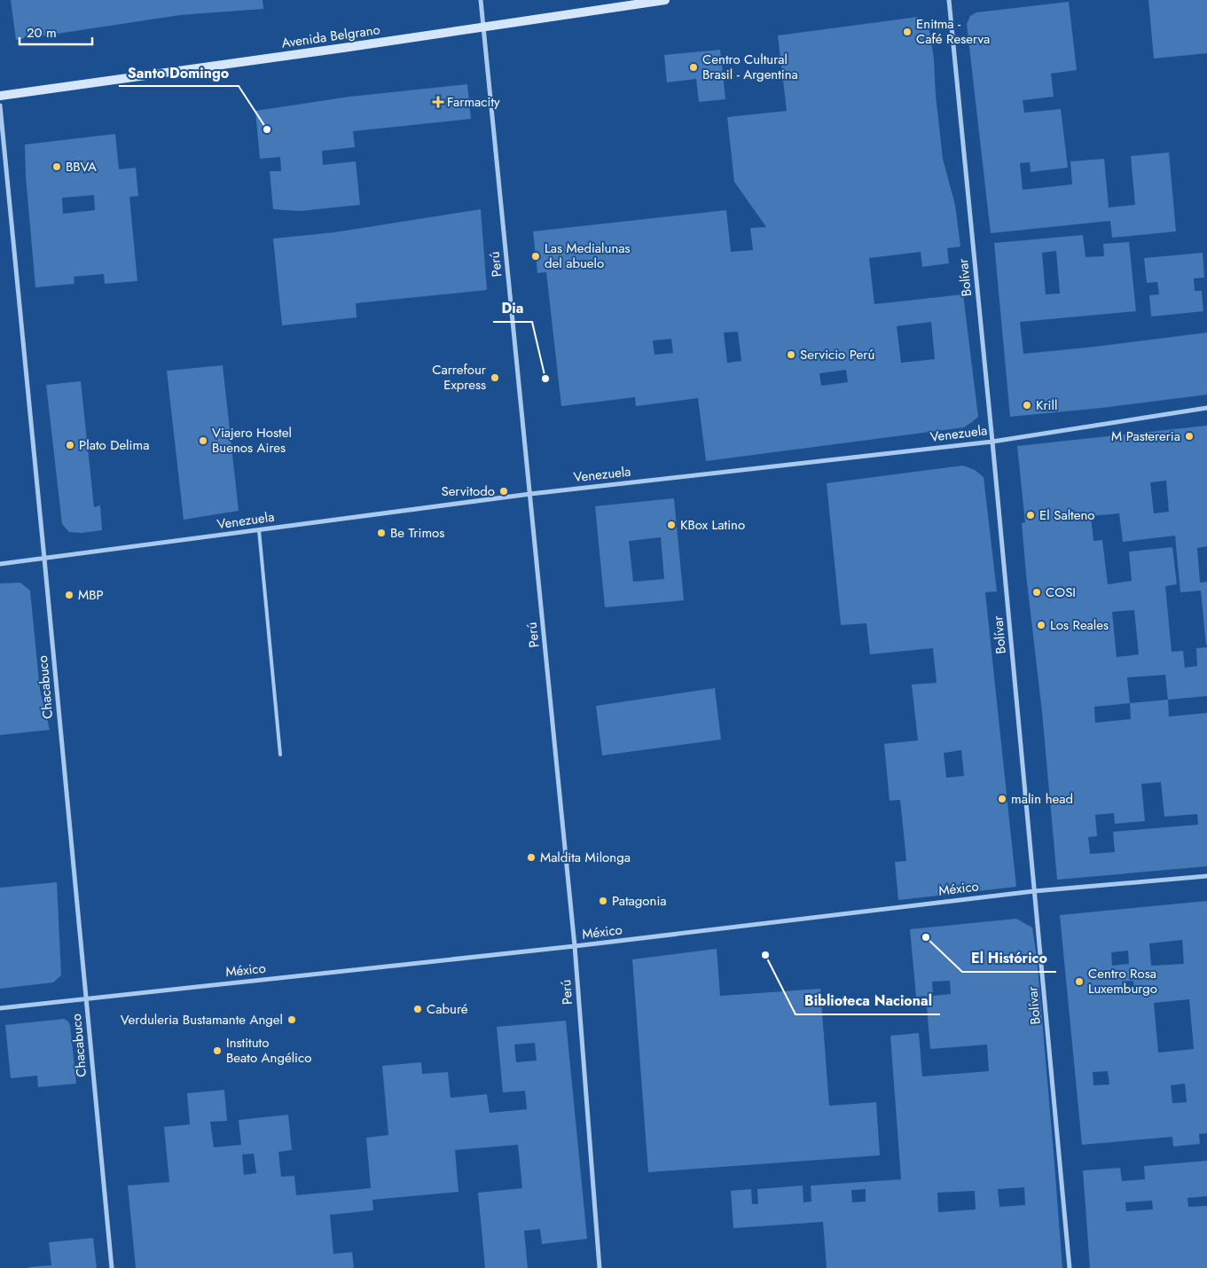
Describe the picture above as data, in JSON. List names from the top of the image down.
{
  "streets": {
    "main road": ["Avenida Belgrano"],
    "street": [
      "Perú",
      "Bolívar",
      "Venezuela",
      "Chacabuco",
      "México"
    ]
  },
  "crossings": [
    ["Avenida Belgrano", "Perú"],
    ["Perú", "Venezuela"],
    ["Perú", "México"],
    ["Bolívar", "Venezuela"],
    ["Bolívar", "México"],
    ["Venezuela", "Chacabuco"],
    ["Chacabuco", "México"]
  ],
  "places": {
    "other": [
      "Enitma - Café Reserva",
      "Centro Cultural Brasil - Argentina",
      "Santo Domingo",
      "BBVA",
      "Las Medialunas del abuelo",
      "Servicio Perú",
      "Carrefour Express",
      "Dia",
      "Krill",
      "M Pastereria",
      "Viajero Hostel Buenos Aires",
      "Plato Delima",
      "Servitodo",
      "El Salteno",
      "KBox Latino",
      "Be Trimos",
      "COSI",
      "MBP",
      "Los Reales",
      "malin head",
      "Maldita Milonga",
      "Patagonia",
      "El Histórico",
      "Biblioteca Nacional",
      "Centro Rosa Luxemburgo",
      "Caburé",
      "Verduleria Bustamante Angel",
      "Instituto Beato Angélico"
    ],
    "health": ["Farmacity"]
  },
  "scale_bar": "20 m"
}
